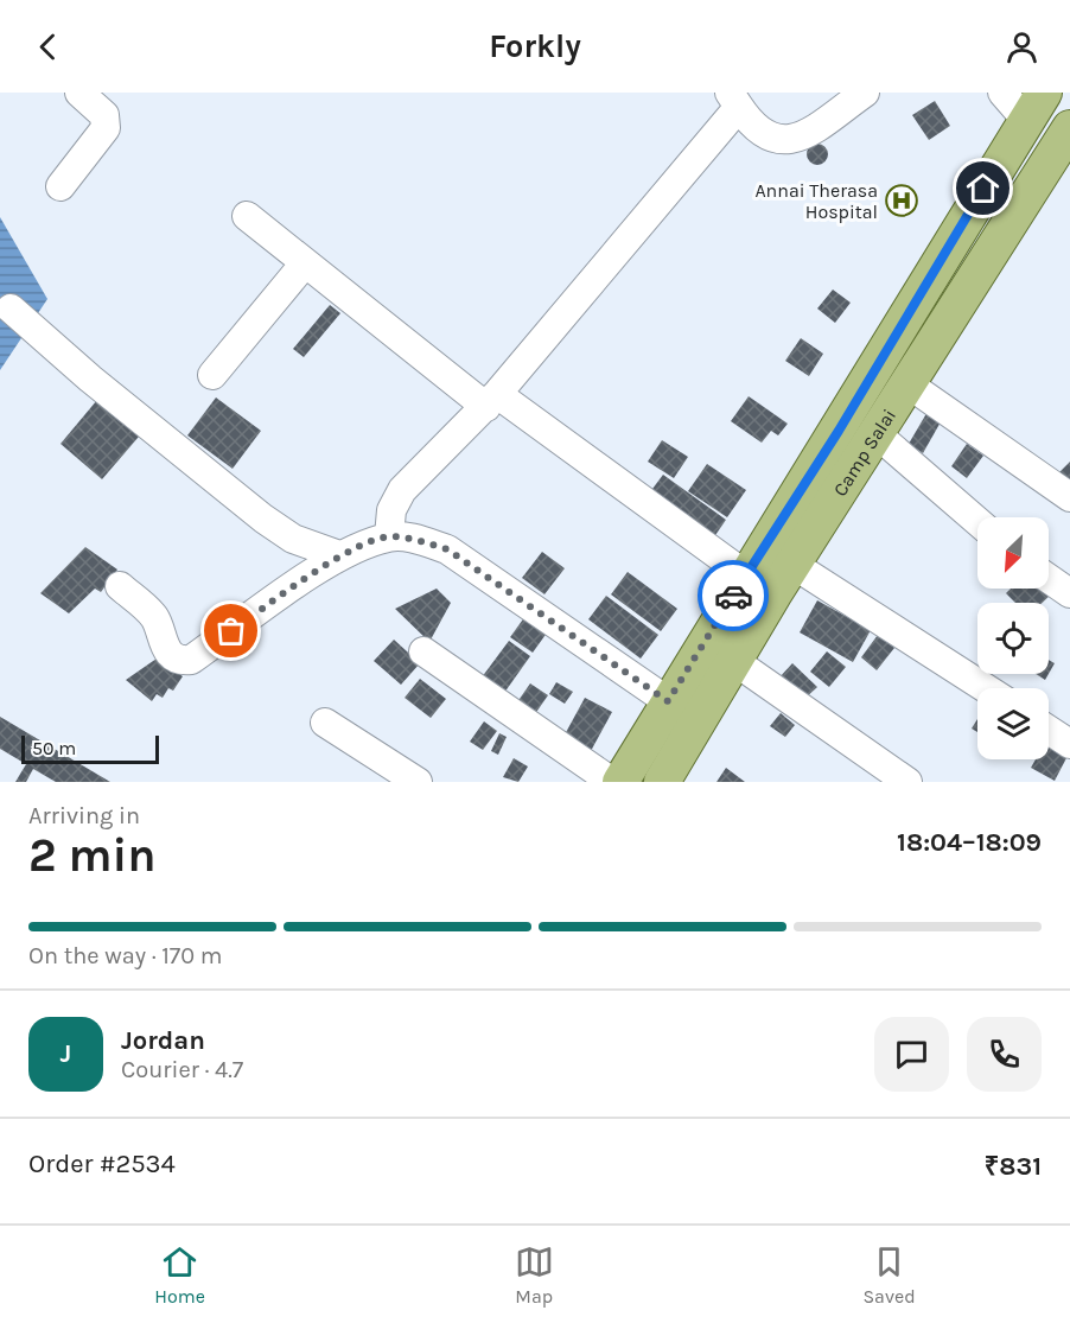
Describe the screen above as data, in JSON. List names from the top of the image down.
{
  "streets": {
    "main road": ["Camp Salai"]
  },
  "places": {
    "hospital": ["Annai Therasa Hospital"]
  },
  "scale_bar": "50 m",
  "north": "bottom left",
  "page": {
    "header": "Forkly",
    "scale": "50 m",
    "heading": ["2 min", "Arriving in", "18:04–18:09"],
    "panel": [
      "Jordan",
      "Courier · 4.7",
      "Order #2534",
      "₹831"
    ],
    "bar": "On the way · 170 m",
    "round": "J",
    "tabs": ["Home", "Map", "Saved"]
  }
}
